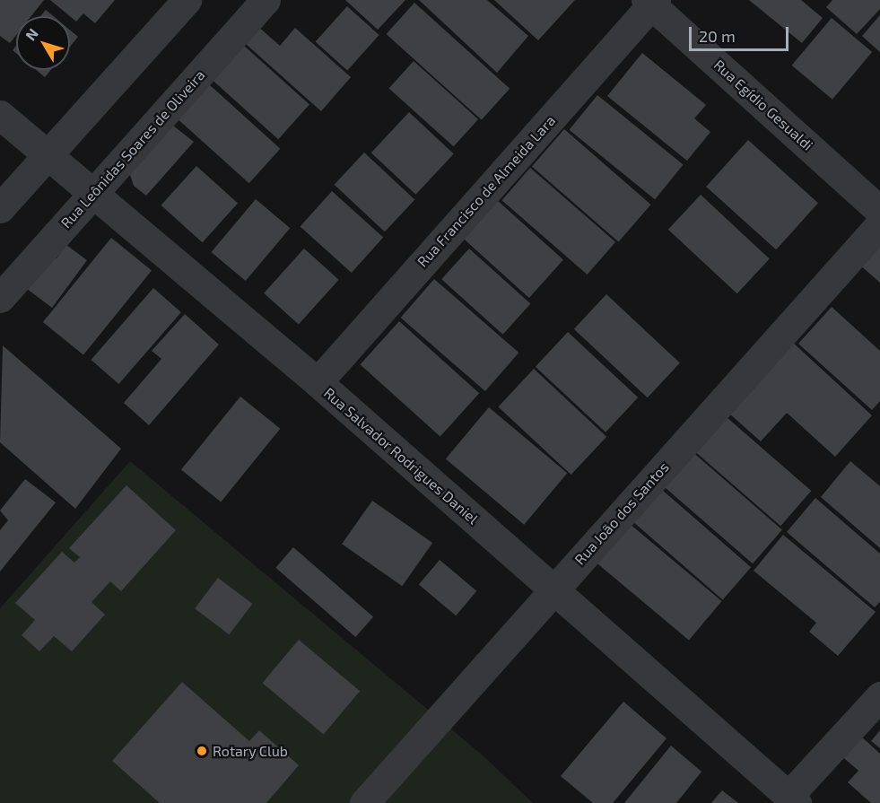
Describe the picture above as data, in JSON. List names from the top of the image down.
{
  "streets": {
    "street": [
      "Rua Egídio Gesualdi",
      "Rua Leônidas Soares de Oliveira",
      "Rua Francisco de Almeida Lara",
      "Rua Salvador Rodrigues Daniel",
      "Rua João dos Santos"
    ]
  },
  "crossings": [
    ["Rua Egídio Gesualdi", "Rua Francisco de Almeida Lara"],
    ["Rua Leônidas Soares de Oliveira", "Rua Salvador Rodrigues Daniel"],
    ["Rua Francisco de Almeida Lara", "Rua Salvador Rodrigues Daniel"],
    ["Rua Salvador Rodrigues Daniel", "Rua João dos Santos"]
  ],
  "places": ["Rotary Club"],
  "scale_bar": "20 m",
  "north": "top left"
}
